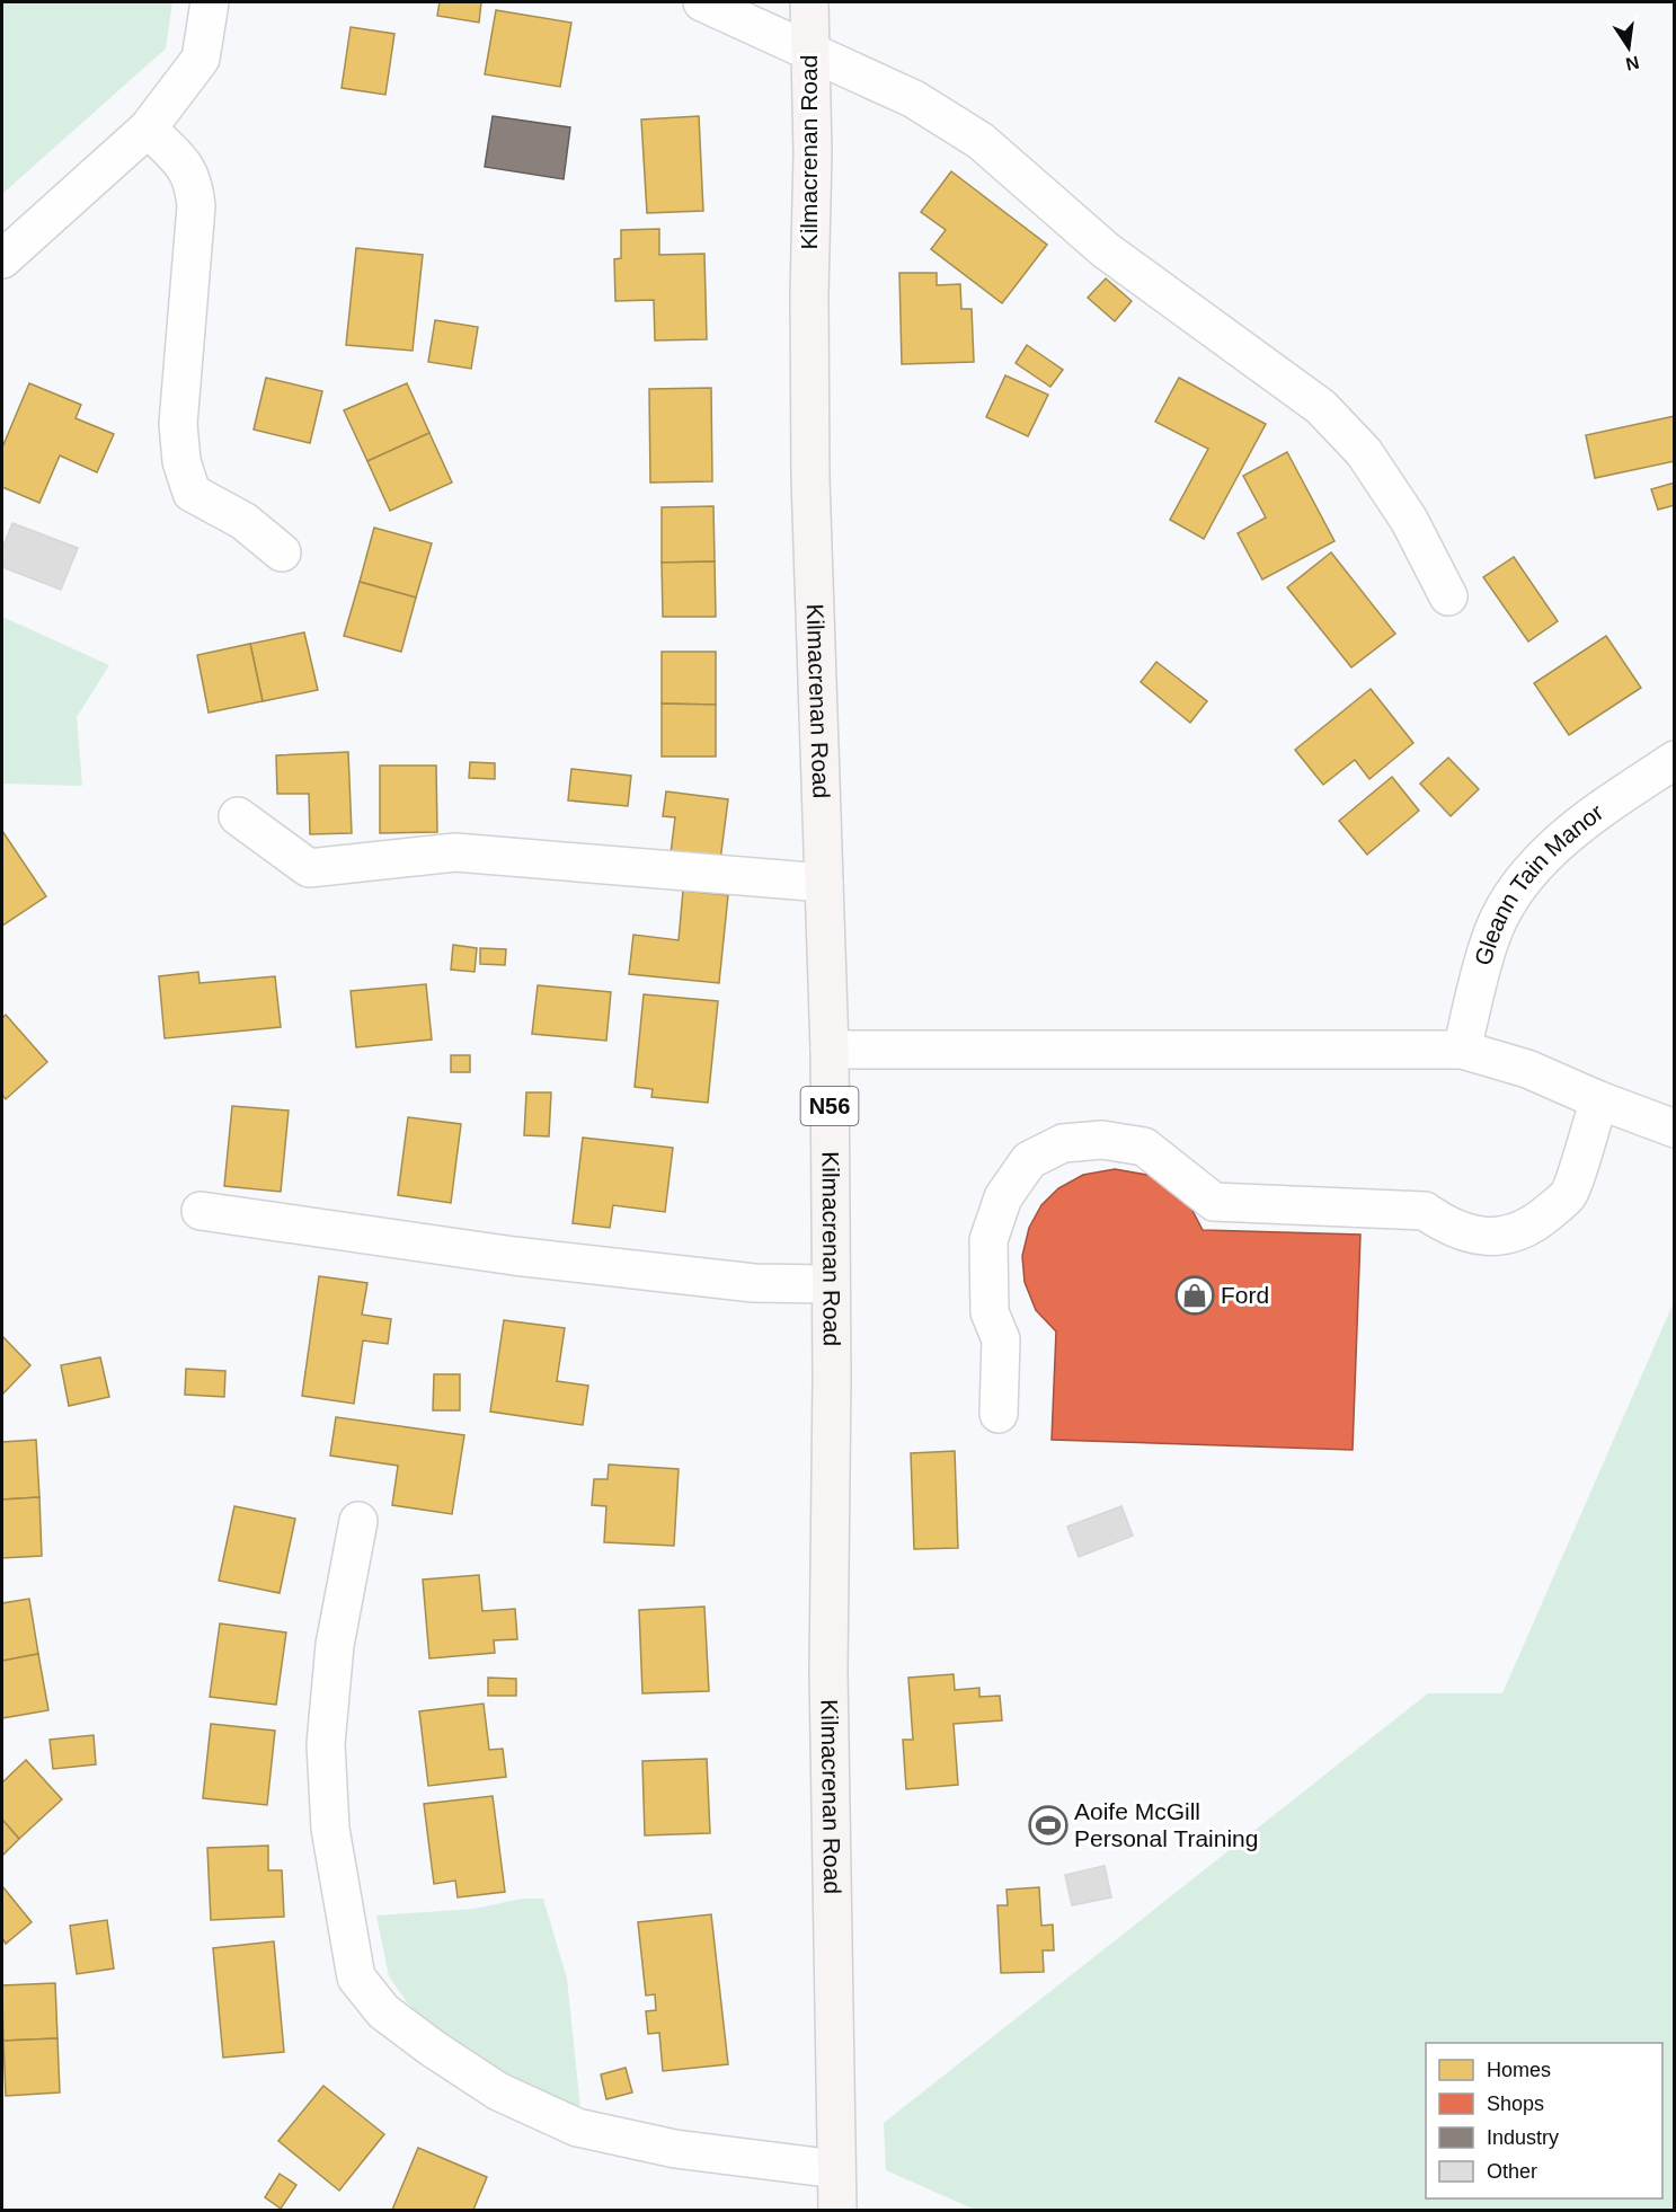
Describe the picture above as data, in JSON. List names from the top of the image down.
{
  "streets": {
    "main road": ["Kilmacrenan Road", "N56"],
    "street": ["Gleann Tain Manor"]
  },
  "places": {
    "shop": ["Ford"],
    "sports": ["Aoife McGill Personal Training"]
  },
  "legend": [
    "Homes",
    "Shops",
    "Industry",
    "Other"
  ],
  "north": "bottom"
}
